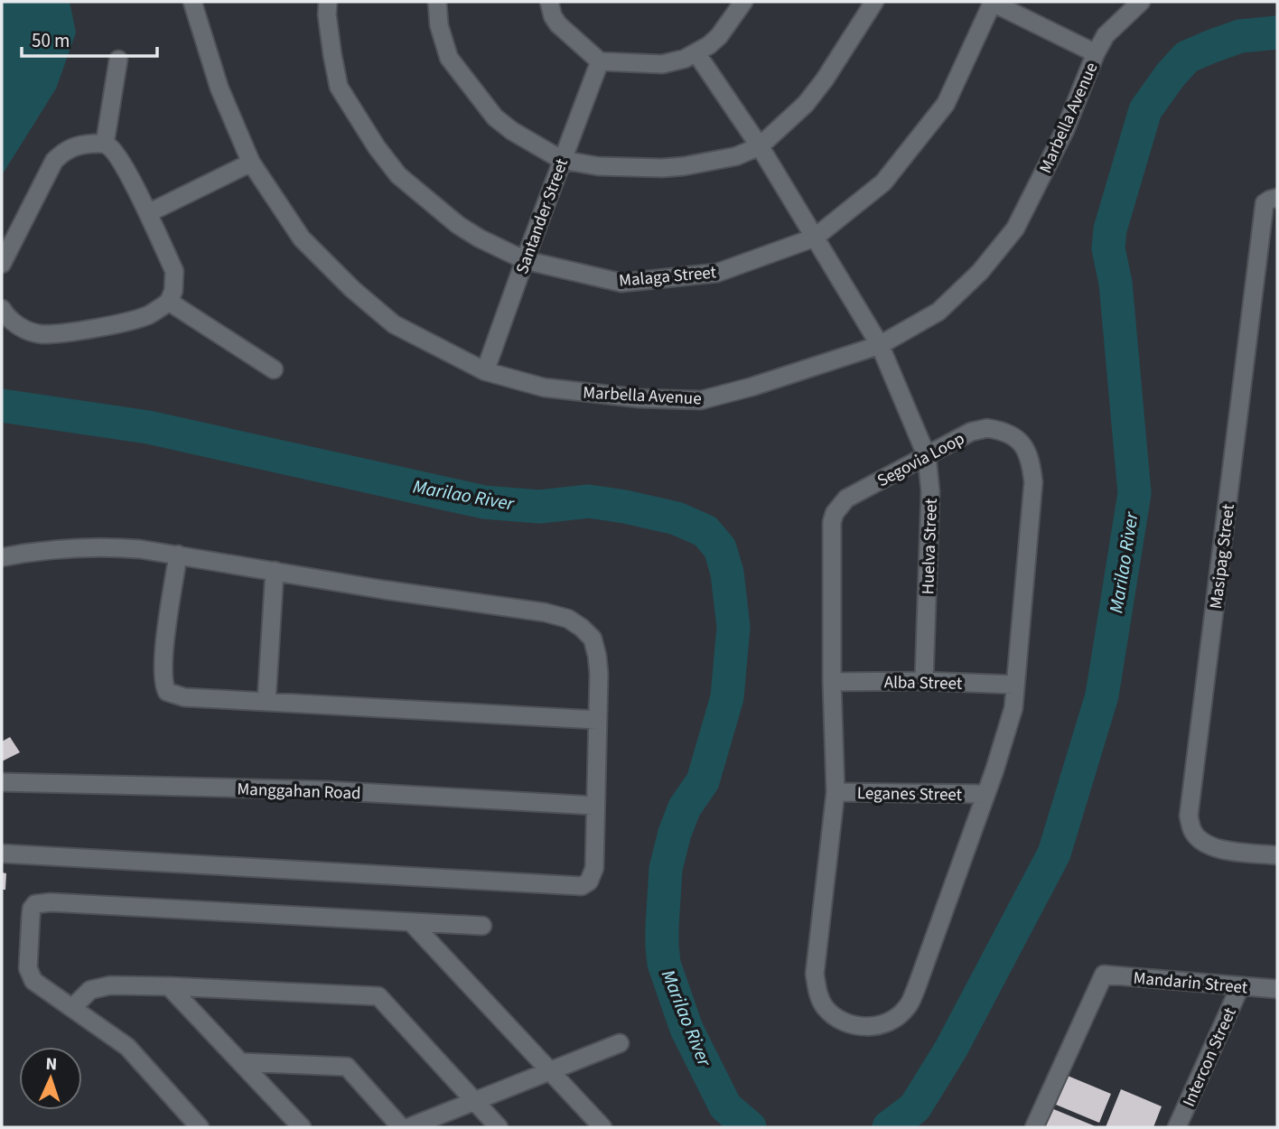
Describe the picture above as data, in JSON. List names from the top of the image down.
{
  "streets": {
    "street": [
      "Marbella Avenue",
      "Santander Street",
      "Malaga Street",
      "Segovia Loop",
      "Huelva Street",
      "Masipag Street",
      "Alba Street",
      "Manggahan Road",
      "Leganes Street",
      "Mandarin Street",
      "Intercon Street"
    ]
  },
  "crossings": [
    ["Marbella Avenue", "Santander Street"],
    ["Marbella Avenue", "Huelva Street"],
    ["Santander Street", "Malaga Street"],
    ["Malaga Street", "Huelva Street"],
    ["Segovia Loop", "Huelva Street"],
    ["Segovia Loop", "Alba Street"],
    ["Segovia Loop", "Leganes Street"],
    ["Huelva Street", "Alba Street"],
    ["Mandarin Street", "Intercon Street"]
  ],
  "water": ["Marilao River"],
  "scale_bar": "50 m",
  "north": "top"
}
